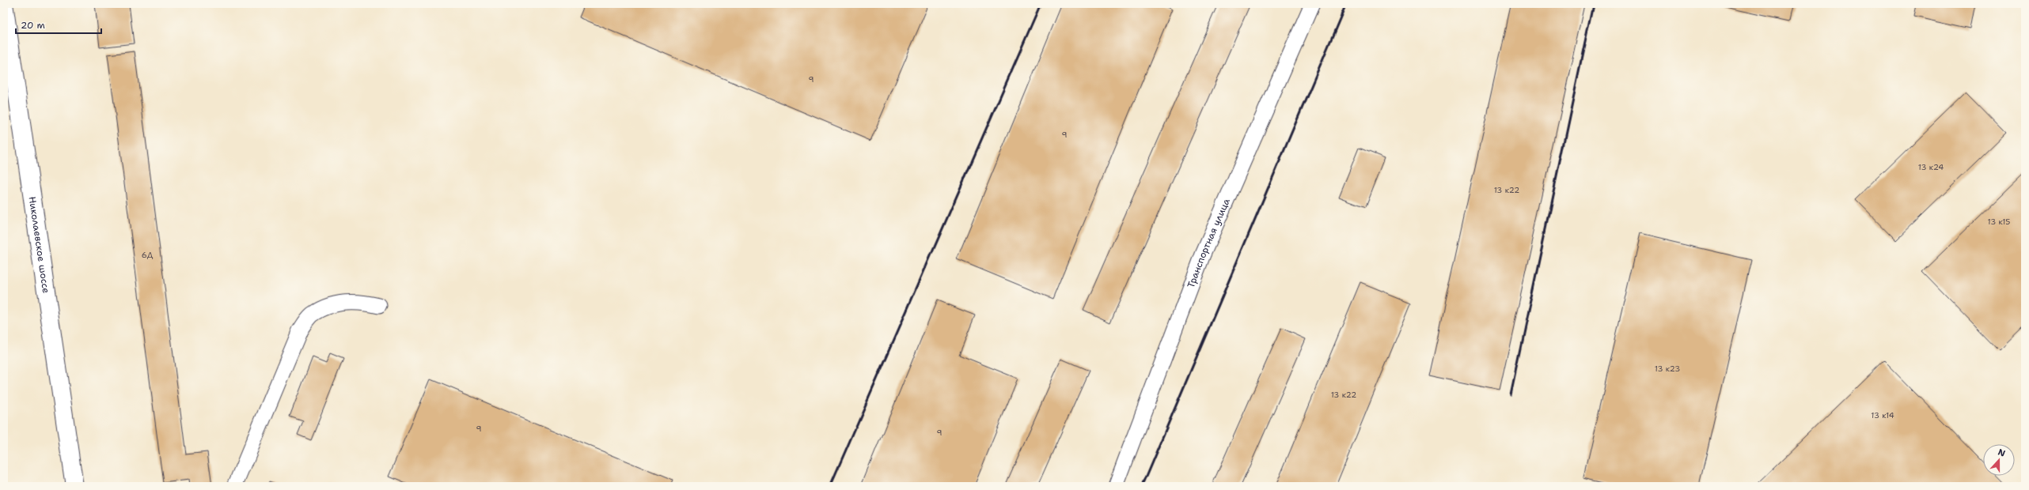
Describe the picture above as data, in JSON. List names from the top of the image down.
{
  "streets": {
    "main road": ["Николаевское шоссе"],
    "lane": ["Транспортная улица"]
  },
  "house_numbers": [
    "9",
    "9",
    "13 к24",
    "13 к22",
    "13 к15",
    "6Д",
    "13 к23",
    "13 к22",
    "13 к14",
    "9",
    "9"
  ],
  "scale_bar": "20 m",
  "north": "top"
}
